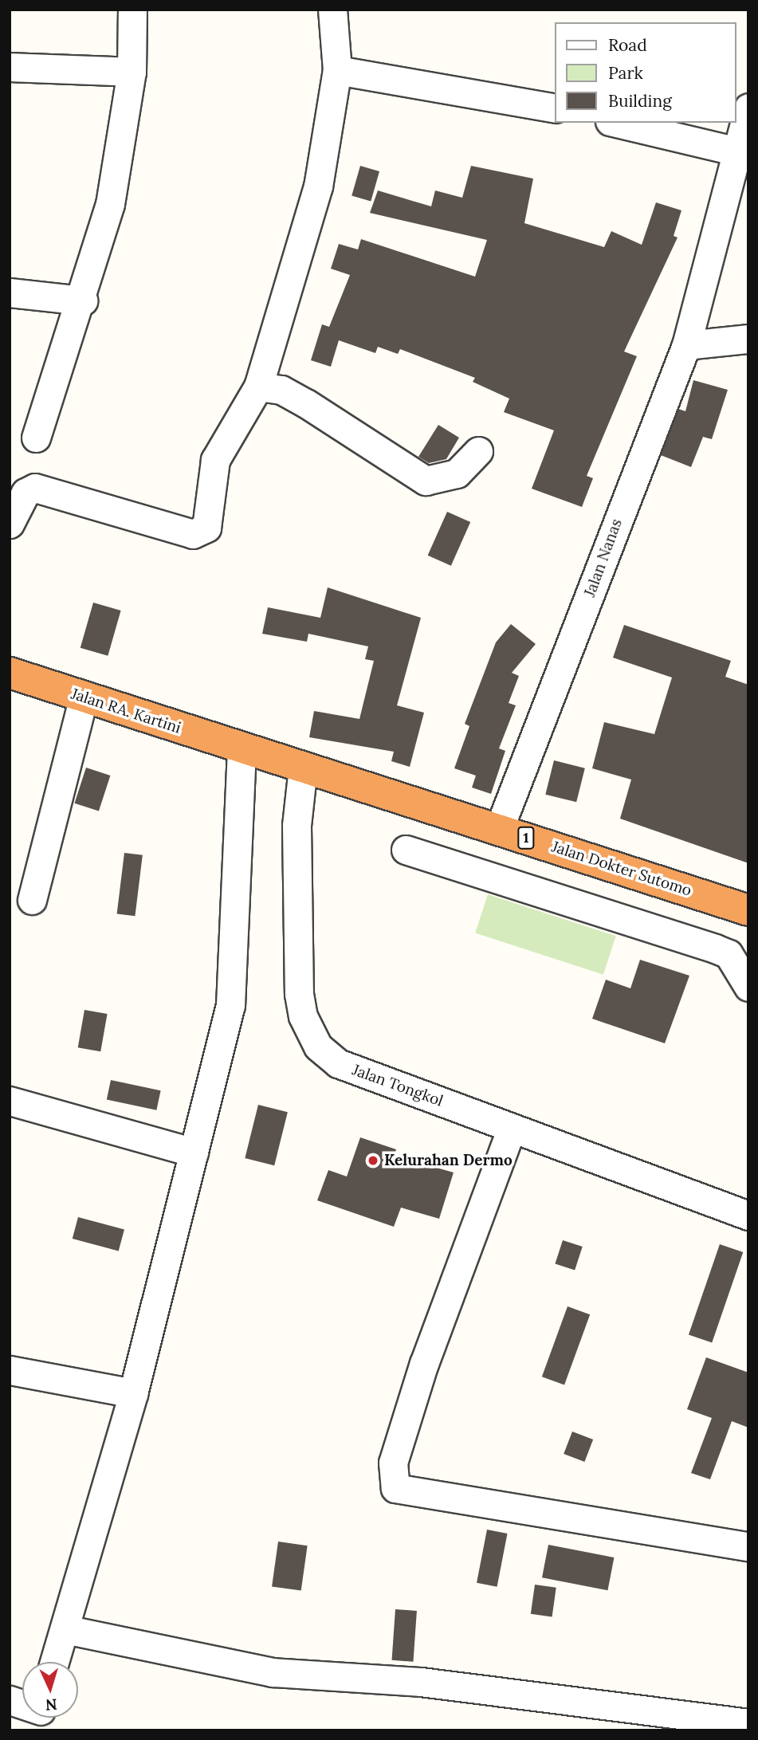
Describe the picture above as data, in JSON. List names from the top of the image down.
{
  "streets": {
    "highway": ["Jalan RA. Kartini", "1", "Jalan Dokter Sutomo"],
    "street": ["Jalan Nanas", "Jalan Tongkol"]
  },
  "crossings": [
    ["Jalan Nanas", "Jalan Dokter Sutomo"],
    ["Jalan RA. Kartini", "1"],
    ["1", "Jalan Dokter Sutomo"],
    ["1", "Jalan Tongkol"],
    ["Jalan Dokter Sutomo", "Jalan Tongkol"]
  ],
  "places": ["Kelurahan Dermo"],
  "legend": ["Road", "Park", "Building"],
  "north": "bottom"
}
